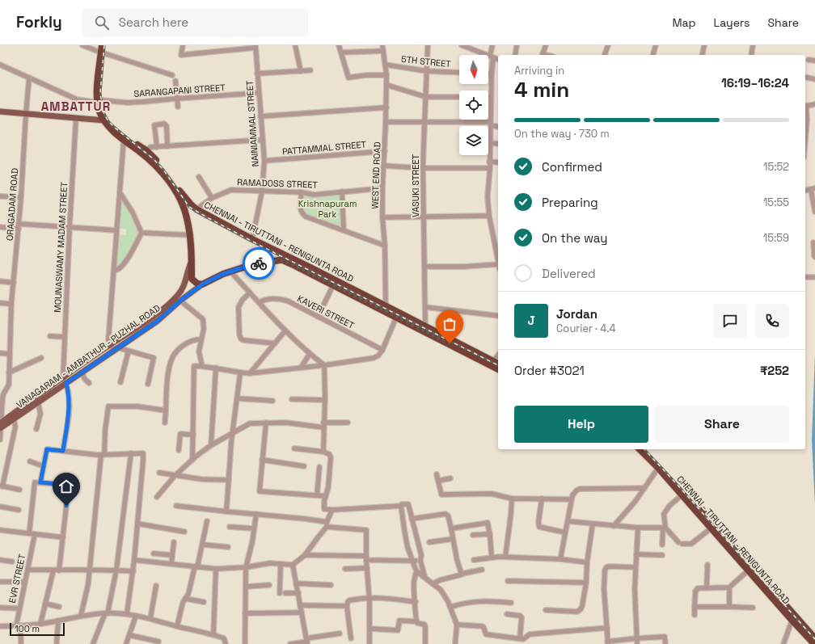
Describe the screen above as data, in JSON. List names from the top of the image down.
{
  "streets": {
    "highway": ["CHENNAI - TIRUTTANI - RENIGUNTA ROAD", "VANAGARAM - AMBATHUR - PUZHAL ROAD"],
    "street": [
      "5TH STREET",
      "SARANGAPANI STREET",
      "NAINIAMMAL STREET",
      "PATTAMMAL STREET",
      "WEST END ROAD",
      "RAMADOSS STREET",
      "VASUKI STREET",
      "ORAGADAM ROAD",
      "MOUNASWAMY MADAM STREET",
      "KAVERI STREET",
      "EVR STREET"
    ]
  },
  "crossings": [
    ["5TH STREET", "WEST END ROAD"],
    ["5TH STREET", "VASUKI STREET"],
    ["SARANGAPANI STREET", "NAINIAMMAL STREET"],
    ["SARANGAPANI STREET", "ORAGADAM ROAD"],
    ["SARANGAPANI STREET", "CHENNAI - TIRUTTANI - RENIGUNTA ROAD"],
    ["NAINIAMMAL STREET", "PATTAMMAL STREET"],
    ["NAINIAMMAL STREET", "RAMADOSS STREET"],
    ["NAINIAMMAL STREET", "CHENNAI - TIRUTTANI - RENIGUNTA ROAD"],
    ["PATTAMMAL STREET", "WEST END ROAD"],
    ["WEST END ROAD", "RAMADOSS STREET"],
    ["WEST END ROAD", "CHENNAI - TIRUTTANI - RENIGUNTA ROAD"],
    ["RAMADOSS STREET", "CHENNAI - TIRUTTANI - RENIGUNTA ROAD"],
    ["VASUKI STREET", "CHENNAI - TIRUTTANI - RENIGUNTA ROAD"],
    ["ORAGADAM ROAD", "VANAGARAM - AMBATHUR - PUZHAL ROAD"],
    ["CHENNAI - TIRUTTANI - RENIGUNTA ROAD", "VANAGARAM - AMBATHUR - PUZHAL ROAD"],
    ["MOUNASWAMY MADAM STREET", "VANAGARAM - AMBATHUR - PUZHAL ROAD"]
  ],
  "districts": ["AMBATTUR"],
  "parks": ["Krishnapuram Park"],
  "scale_bar": "100 m",
  "north": "bottom",
  "page": {
    "header": "Forkly",
    "search": "Search here",
    "nav": ["Map", "Layers", "Share"],
    "heading": ["4 min", "Arriving in", "16:19–16:24"],
    "panel": [
      "Jordan",
      "Courier · 4.4",
      "Order #3021",
      "₹252"
    ],
    "bar": "On the way · 730 m",
    "list": [
      ["Confirmed", "15:52"],
      ["Preparing", "15:55"],
      ["On the way", "15:59"],
      "Delivered"
    ],
    "round": "J",
    "buttons": ["Help", "Share"],
    "scale": "100 m"
  }
}
